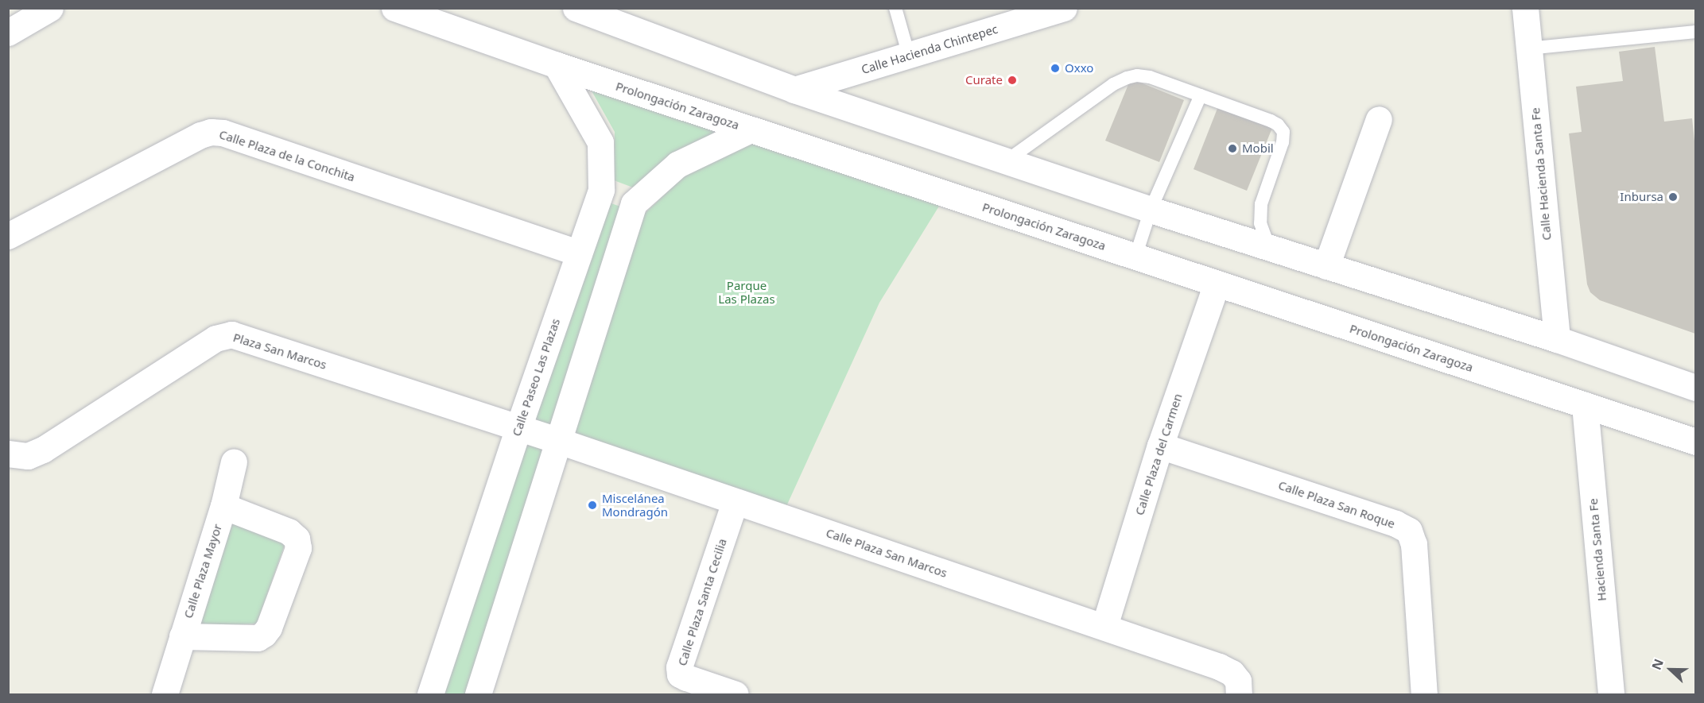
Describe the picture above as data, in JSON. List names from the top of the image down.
{
  "streets": {
    "street": [
      "Calle Hacienda Chintepec",
      "Prolongación Zaragoza",
      "Calle Plaza de la Conchita",
      "Calle Hacienda Santa Fe",
      "Plaza San Marcos",
      "Calle Paseo Las Plazas",
      "Calle Plaza del Carmen",
      "Calle Plaza San Roque",
      "Hacienda Santa Fe",
      "Calle Plaza San Marcos",
      "Calle Plaza Mayor",
      "Calle Plaza Santa Cecilia"
    ]
  },
  "crossings": [
    ["Prolongación Zaragoza", "Calle Paseo Las Plazas"],
    ["Prolongación Zaragoza", "Calle Plaza del Carmen"],
    ["Prolongación Zaragoza", "Hacienda Santa Fe"],
    ["Calle Plaza de la Conchita", "Calle Paseo Las Plazas"],
    ["Plaza San Marcos", "Calle Paseo Las Plazas"],
    ["Plaza San Marcos", "Calle Plaza San Marcos"],
    ["Calle Paseo Las Plazas", "Calle Plaza San Marcos"],
    ["Calle Plaza del Carmen", "Calle Plaza San Roque"],
    ["Calle Plaza del Carmen", "Calle Plaza San Marcos"],
    ["Calle Plaza San Marcos", "Calle Plaza Santa Cecilia"]
  ],
  "parks": ["Parque Las Plazas"],
  "places": [
    "Oxxo",
    "Curate",
    "Mobil",
    "Inbursa",
    "Miscelánea Mondragón"
  ],
  "north": "left"
}
